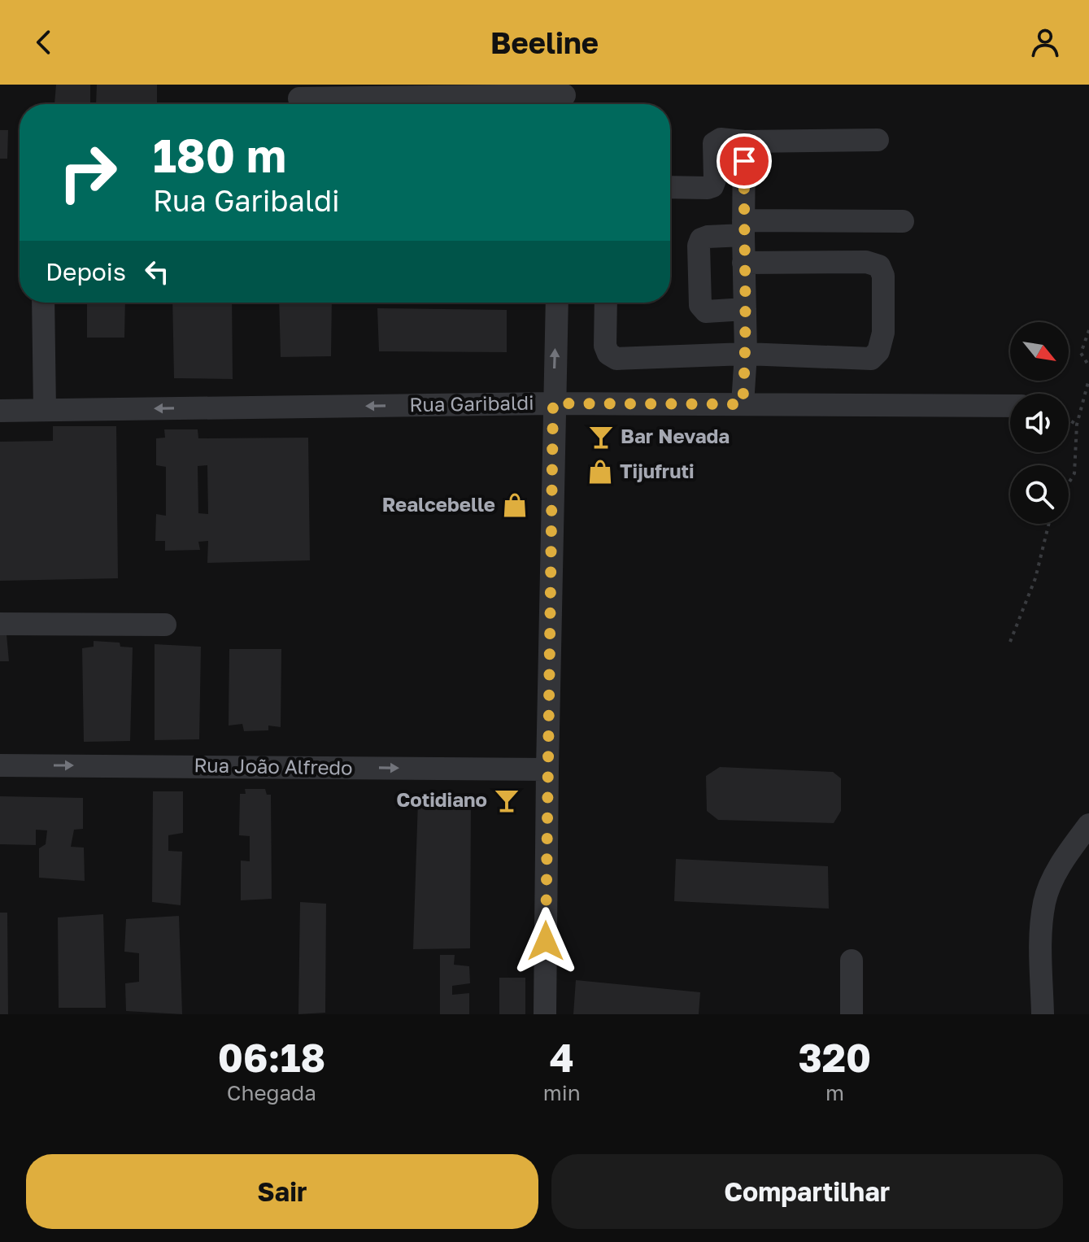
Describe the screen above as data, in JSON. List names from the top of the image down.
{
  "streets": {
    "street": ["Rua Garibaldi", "Rua João Alfredo"]
  },
  "one_way": ["Rua Garibaldi", "Rua João Alfredo"],
  "places": {
    "bar": ["Bar Nevada", "Cotidiano"],
    "shop": ["Tijufruti", "Realcebelle"]
  },
  "north": "bottom right",
  "page": {
    "header": "Beeline",
    "turn": ["180 m", "Rua Garibaldi"],
    "then": "Depois",
    "eta": [
      "06:18",
      "Chegada",
      "4",
      "min",
      "320",
      "m"
    ],
    "buttons": ["Sair", "Compartilhar"]
  }
}
